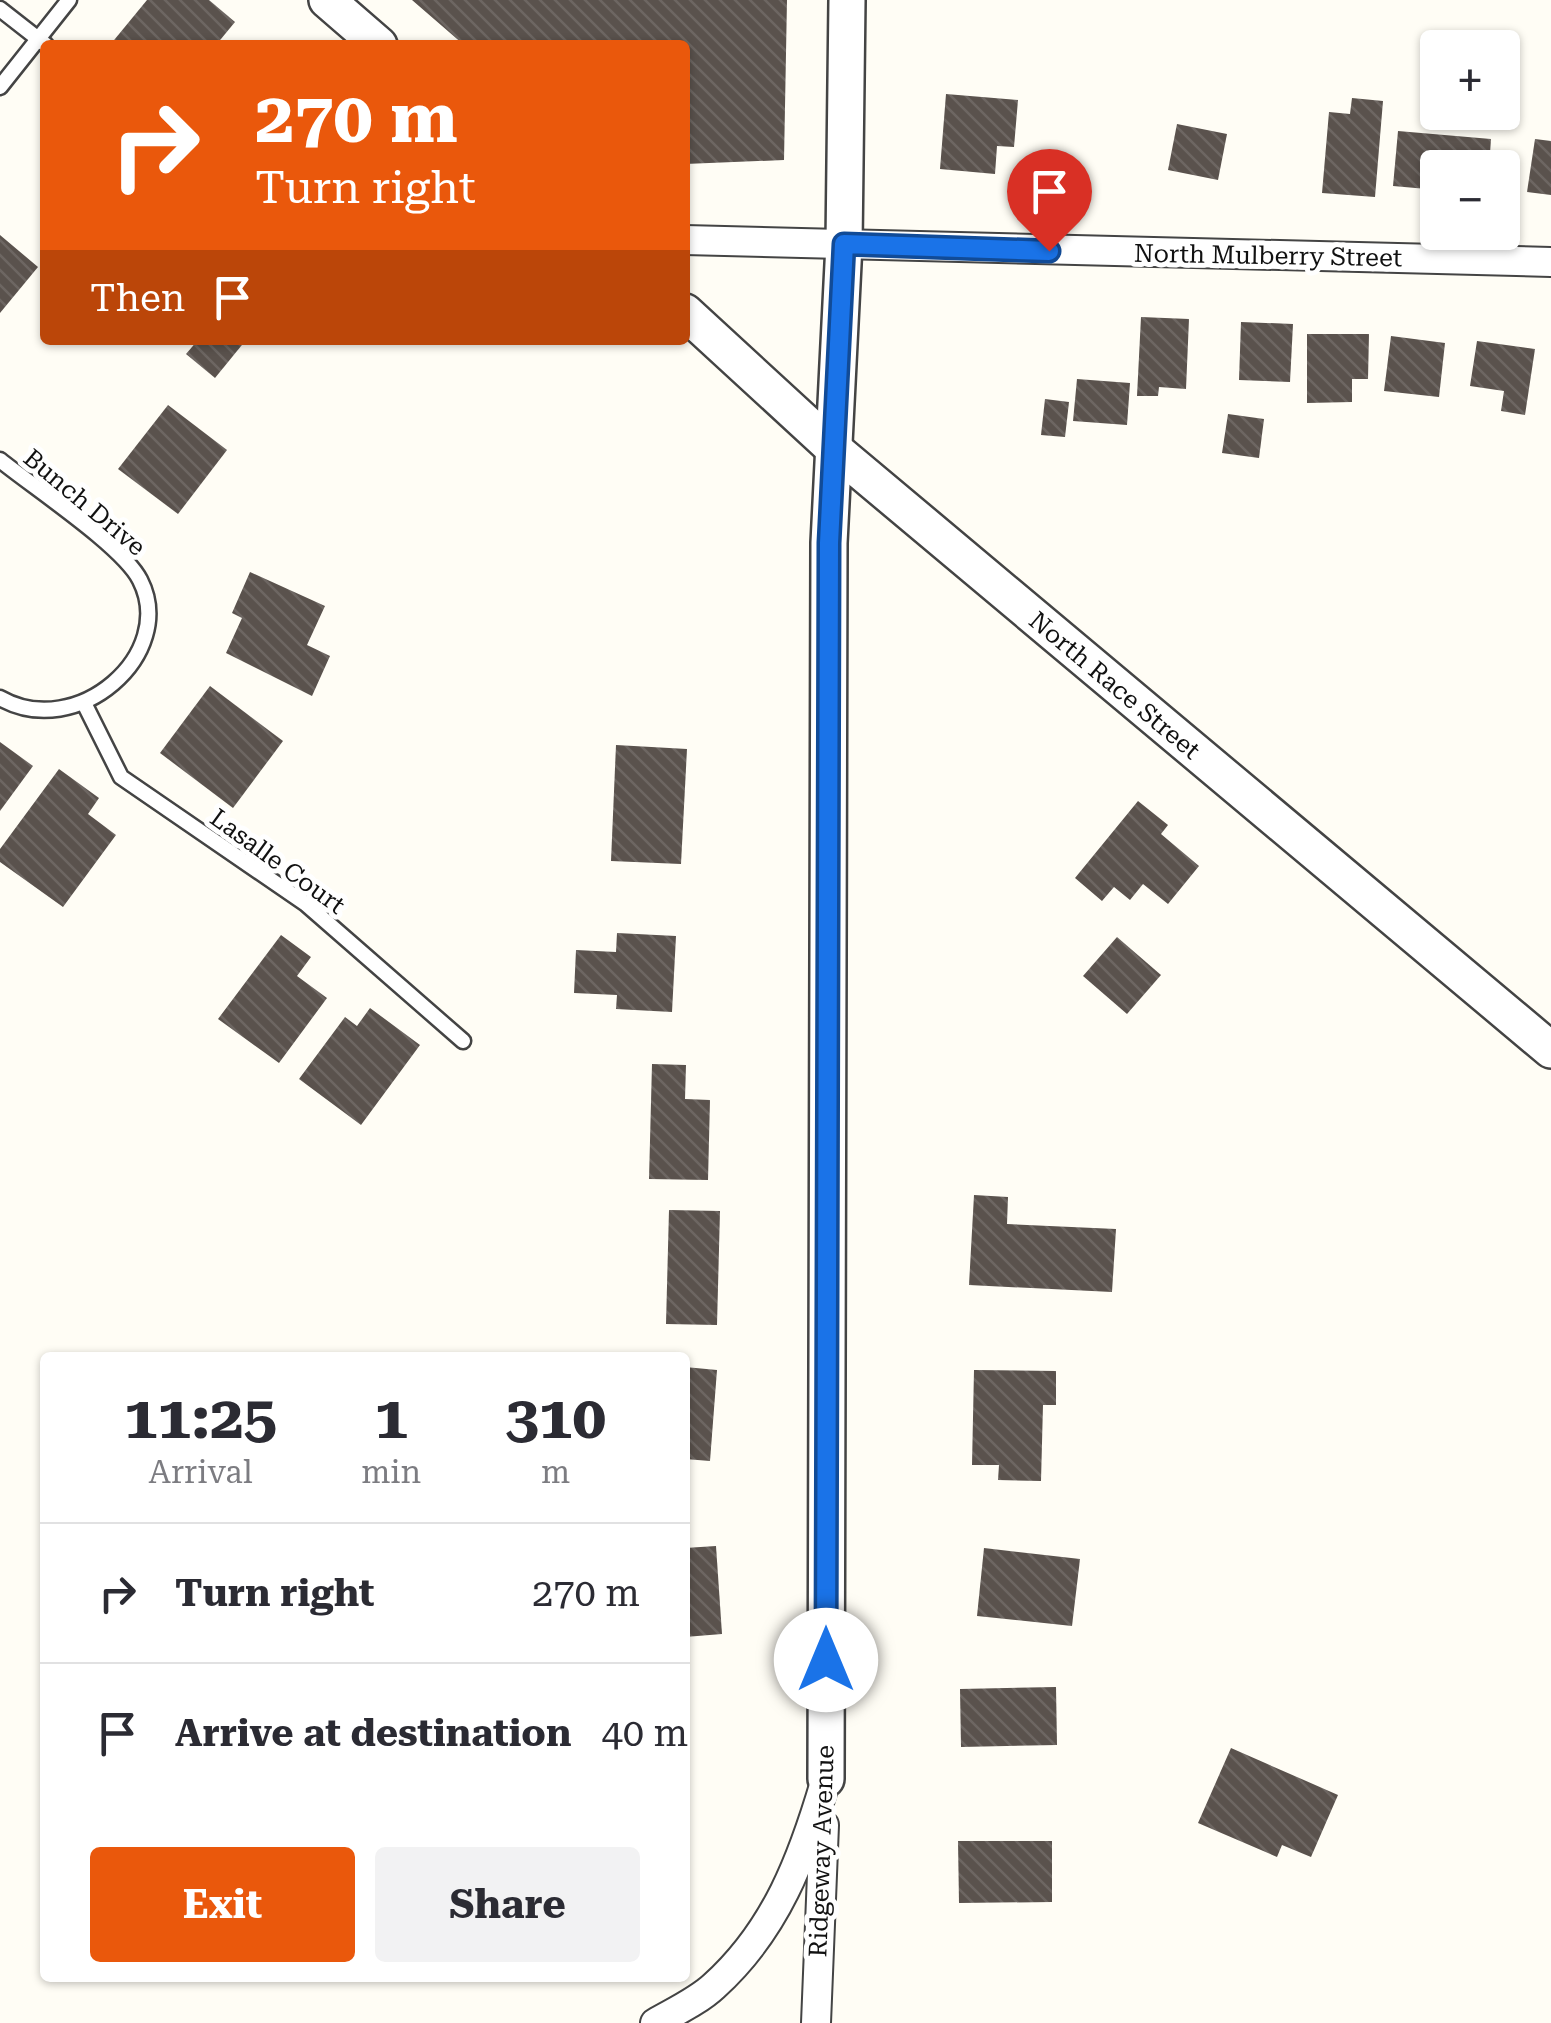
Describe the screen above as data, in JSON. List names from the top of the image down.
{
  "streets": {
    "street": ["North Mulberry Street", "North Race Street", "Ridgeway Avenue"],
    "lane": ["Bunch Drive", "Lasalle Court"]
  },
  "crossings": [
    ["North Mulberry Street", "Ridgeway Avenue"],
    ["Bunch Drive", "Lasalle Court"],
    ["North Race Street", "Ridgeway Avenue"]
  ],
  "page": {
    "map_buttons": ["+", "−"],
    "turn": ["270 m", "Turn right"],
    "then": "Then",
    "eta": [
      "11:25",
      "Arrival",
      "1",
      "min",
      "310",
      "m"
    ],
    "list": [
      {
        "name": "Turn right",
        "value": "270 m"
      },
      {
        "name": "Arrive at destination",
        "value": "40 m"
      }
    ],
    "buttons": ["Exit", "Share"]
  }
}
